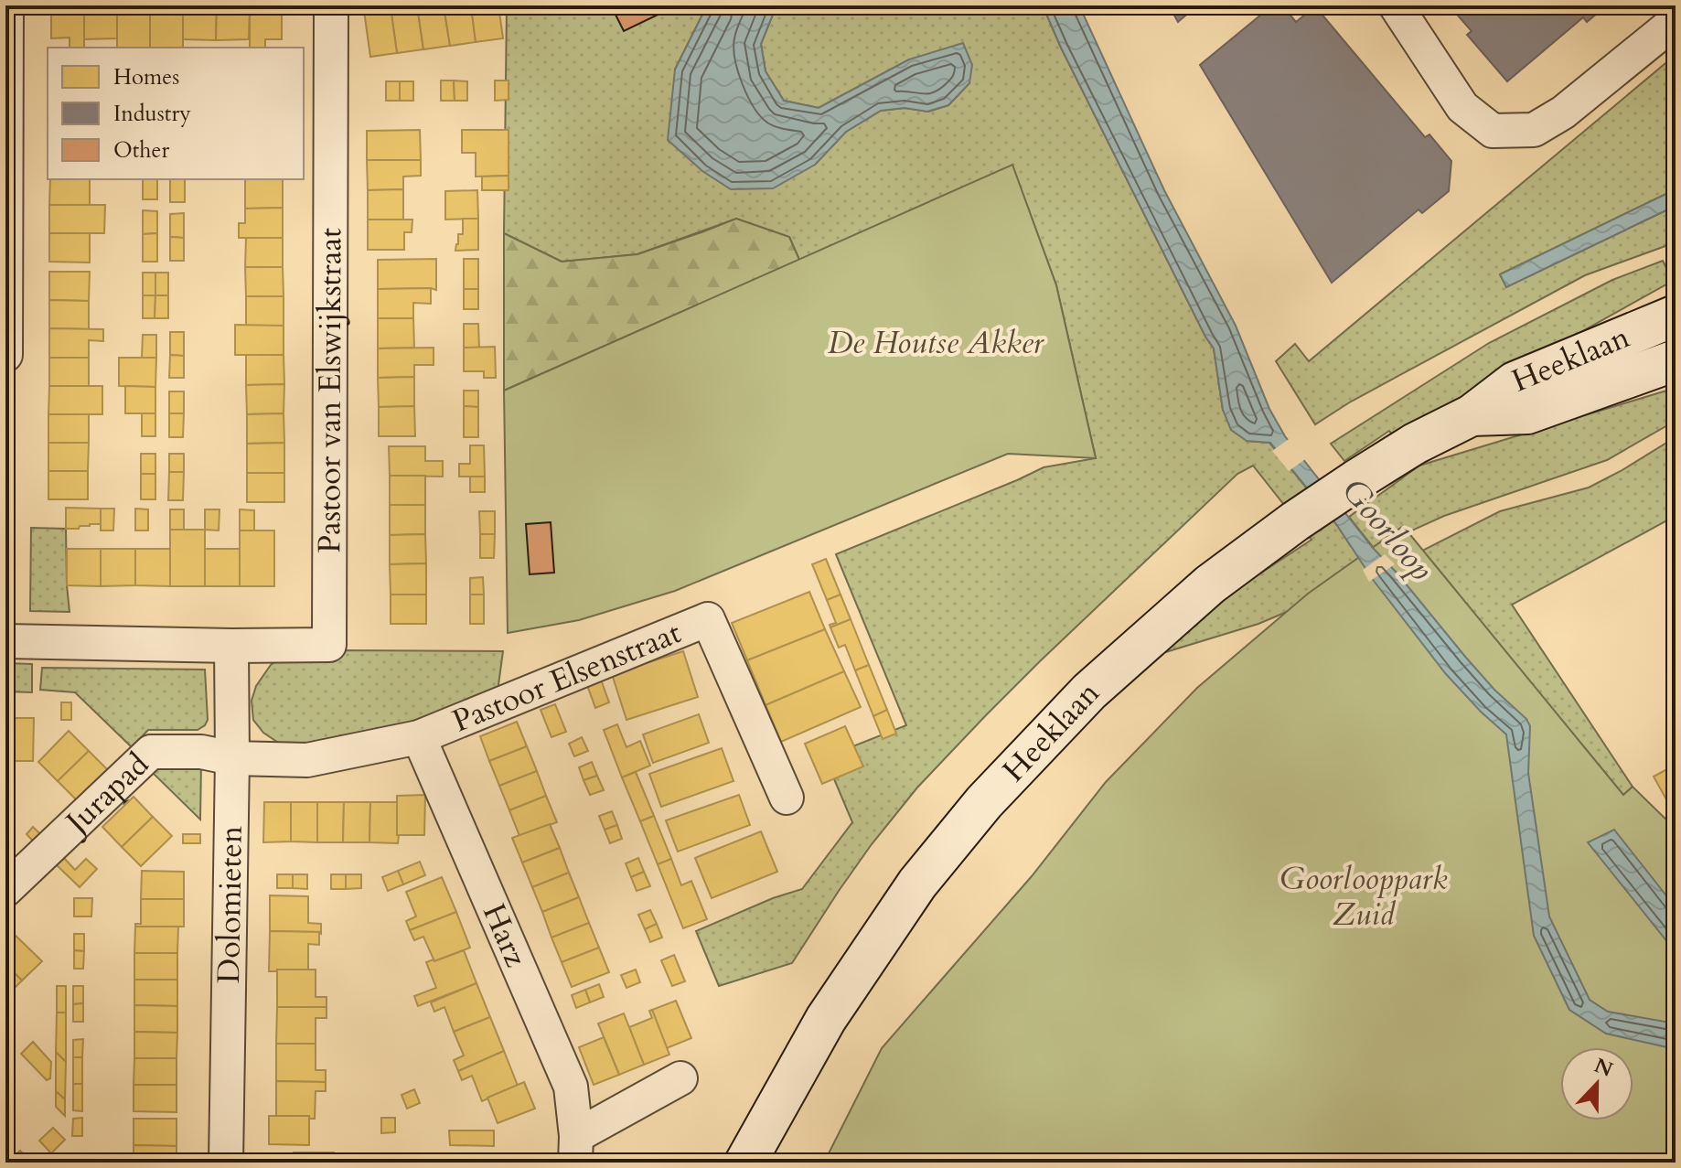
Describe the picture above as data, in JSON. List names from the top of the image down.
{
  "streets": {
    "main road": ["Heeklaan"],
    "street": [
      "Pastoor van Elswijkstraat",
      "Pastoor Elsenstraat",
      "Jurapad",
      "Dolomieten",
      "Harz"
    ]
  },
  "crossings": [
    ["Pastoor van Elswijkstraat", "Dolomieten"],
    ["Pastoor Elsenstraat", "Jurapad"],
    ["Pastoor Elsenstraat", "Dolomieten"],
    ["Pastoor Elsenstraat", "Harz"],
    ["Jurapad", "Dolomieten"]
  ],
  "water": ["Goorloop"],
  "parks": ["De Houtse Akker", "Goorlooppark Zuid"],
  "legend": ["Homes", "Industry", "Other"],
  "north": "top"
}
